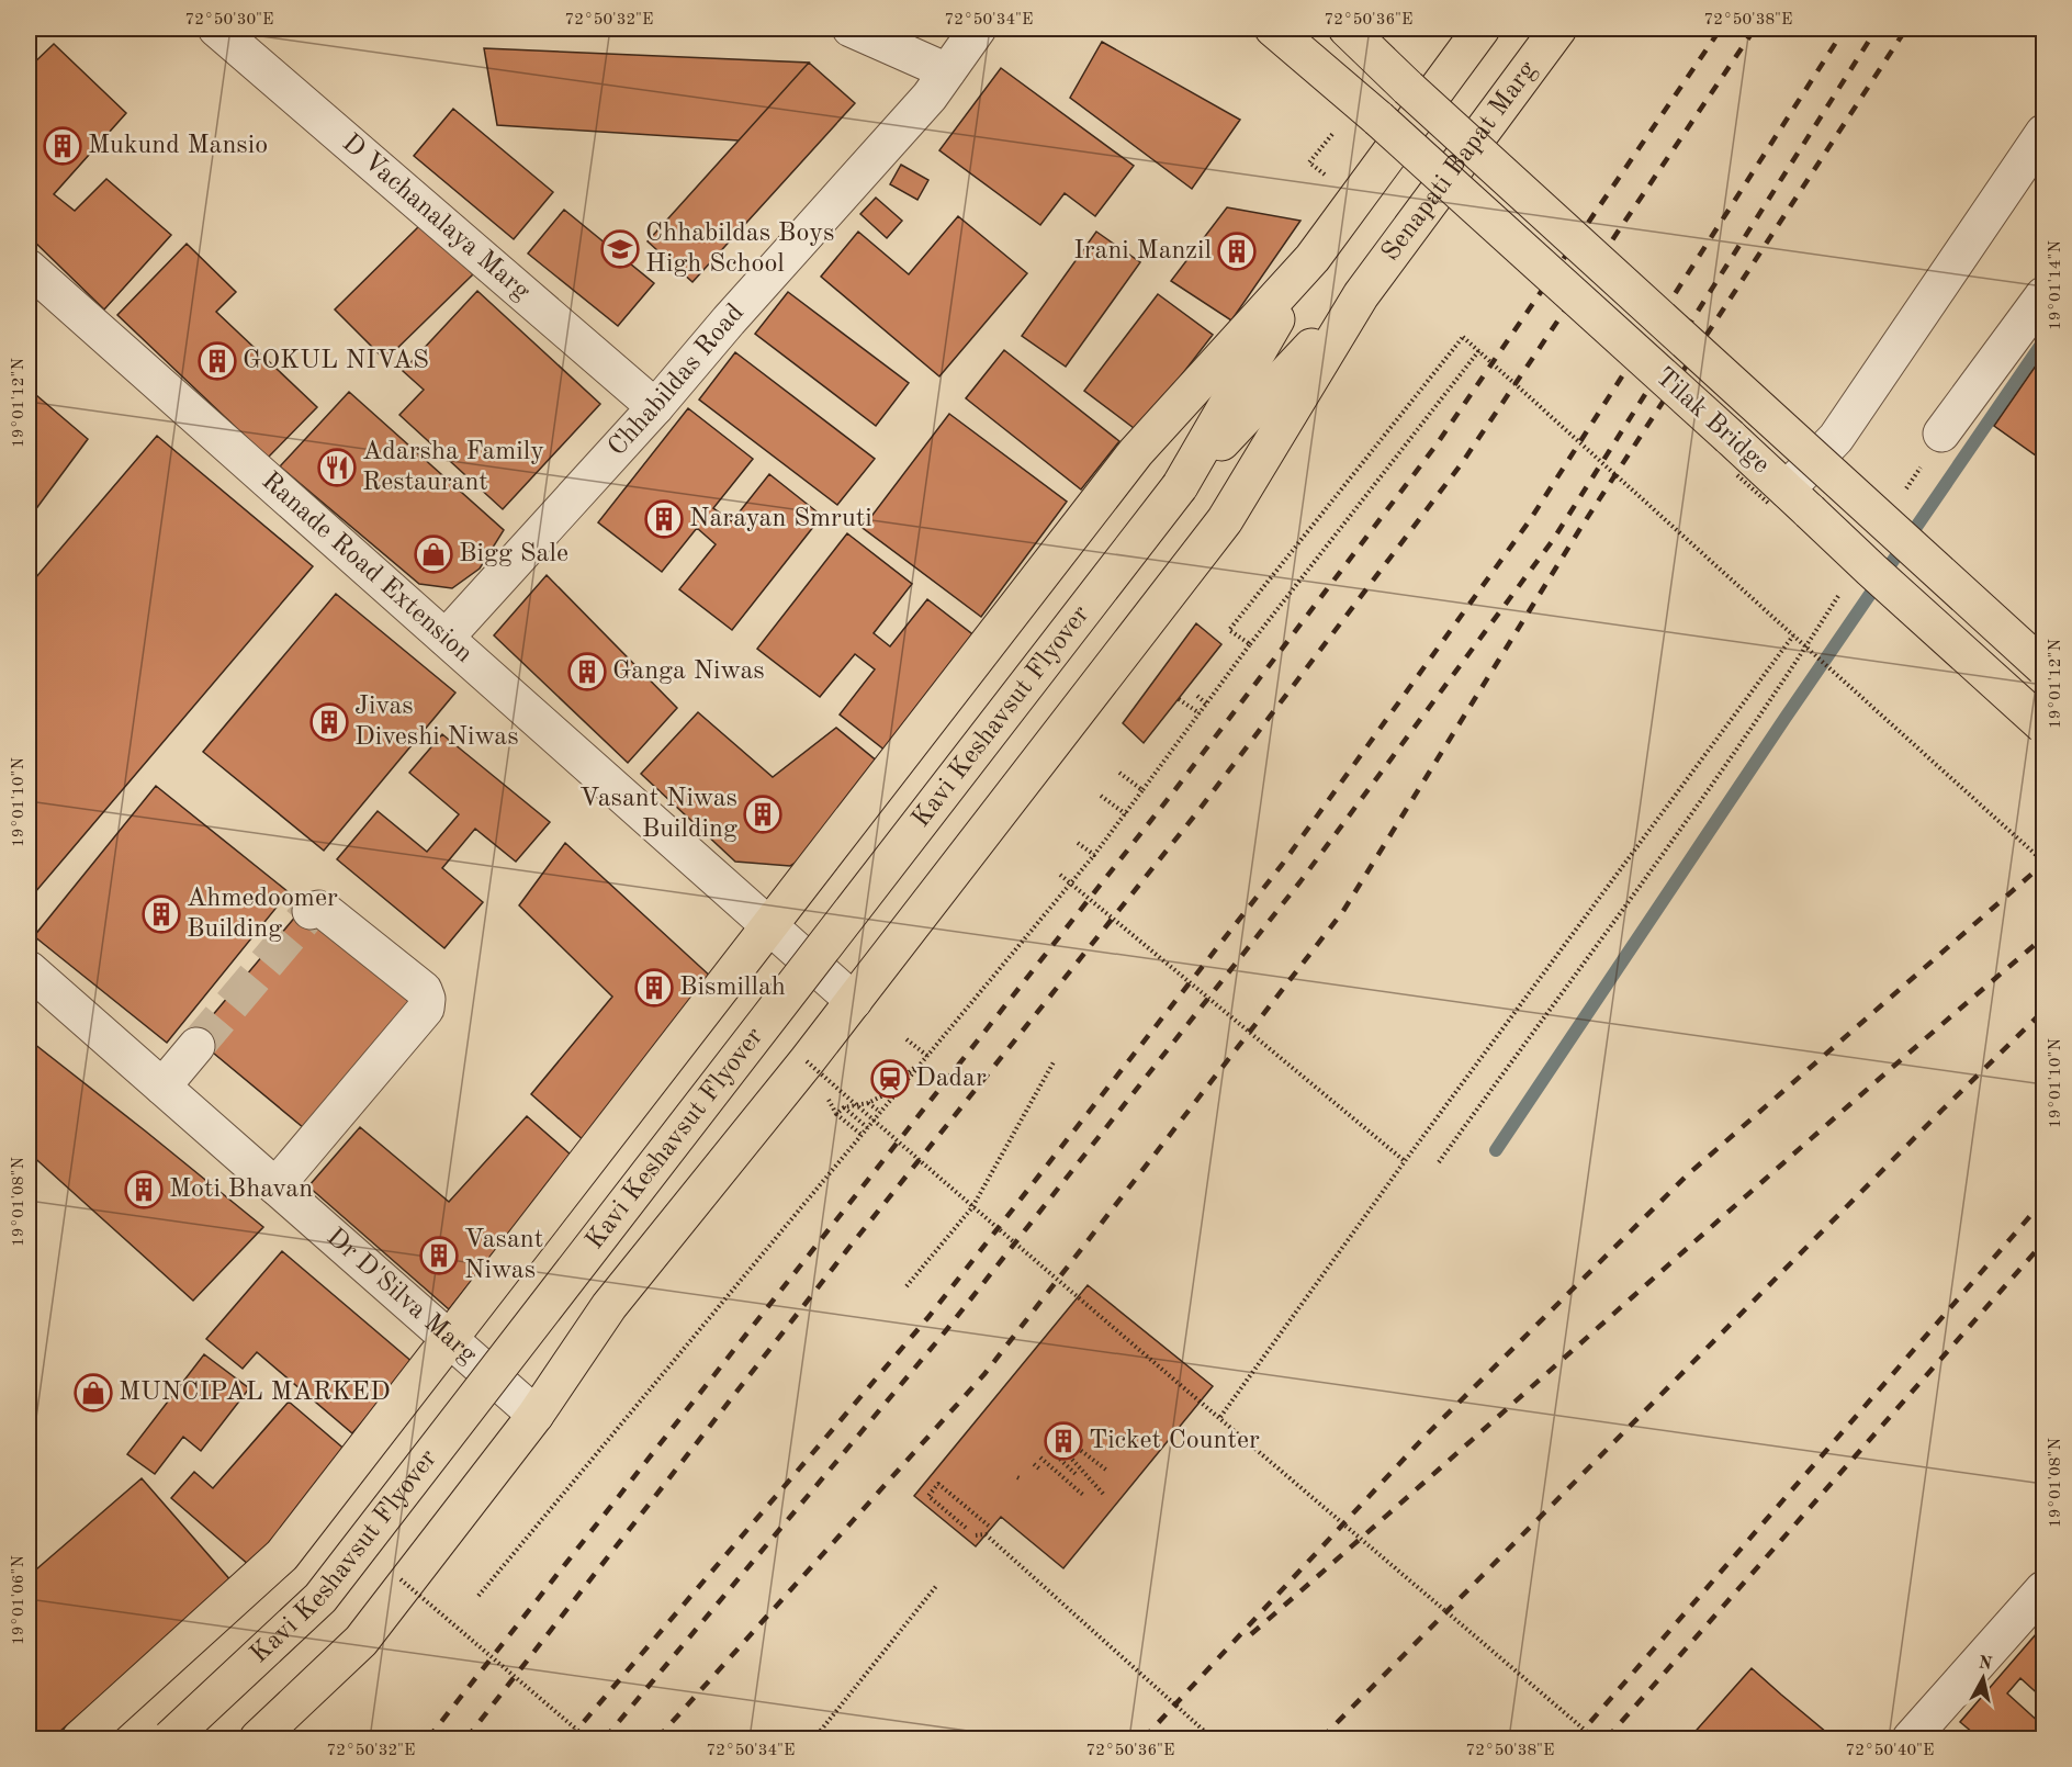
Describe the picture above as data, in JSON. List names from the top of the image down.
{
  "streets": {
    "main road": ["Senapati Bapat Marg", "Tilak Bridge", "Kavi Keshavsut Flyover"],
    "street": [
      "D Vachanalaya Marg",
      "Chhabildas Road",
      "Ranade Road Extension",
      "Dr D'Silva Marg"
    ]
  },
  "crossings": [
    ["Senapati Bapat Marg", "Kavi Keshavsut Flyover"],
    ["D Vachanalaya Marg", "Chhabildas Road"],
    ["Chhabildas Road", "Ranade Road Extension"]
  ],
  "places": {
    "building": [
      "Mukund Mansio",
      "Irani Manzil",
      "GOKUL NIVAS",
      "Narayan Smruti",
      "Ganga Niwas",
      "Jivas Diveshi Niwas",
      "Vasant Niwas Building",
      "Ahmedoomer Building",
      "Bismillah",
      "Moti Bhavan",
      "Vasant Niwas",
      "Ticket Counter"
    ],
    "school or university": ["Chhabildas Boys High School"],
    "restaurant": ["Adarsha Family Restaurant"],
    "shop": ["Bigg Sale", "MUNCIPAL MARKED"],
    "station": ["Dadar"]
  },
  "north": "top",
  "coordinates": [
    "72°50'30\"E",
    "72°50'32\"E",
    "72°50'34\"E",
    "72°50'36\"E",
    "72°50'38\"E",
    "19°01'14\"N",
    "19°01'12\"N",
    "19°01'10\"N",
    "19°01'08\"N",
    "19°01'06\"N",
    "72°50'40\"E"
  ]
}
